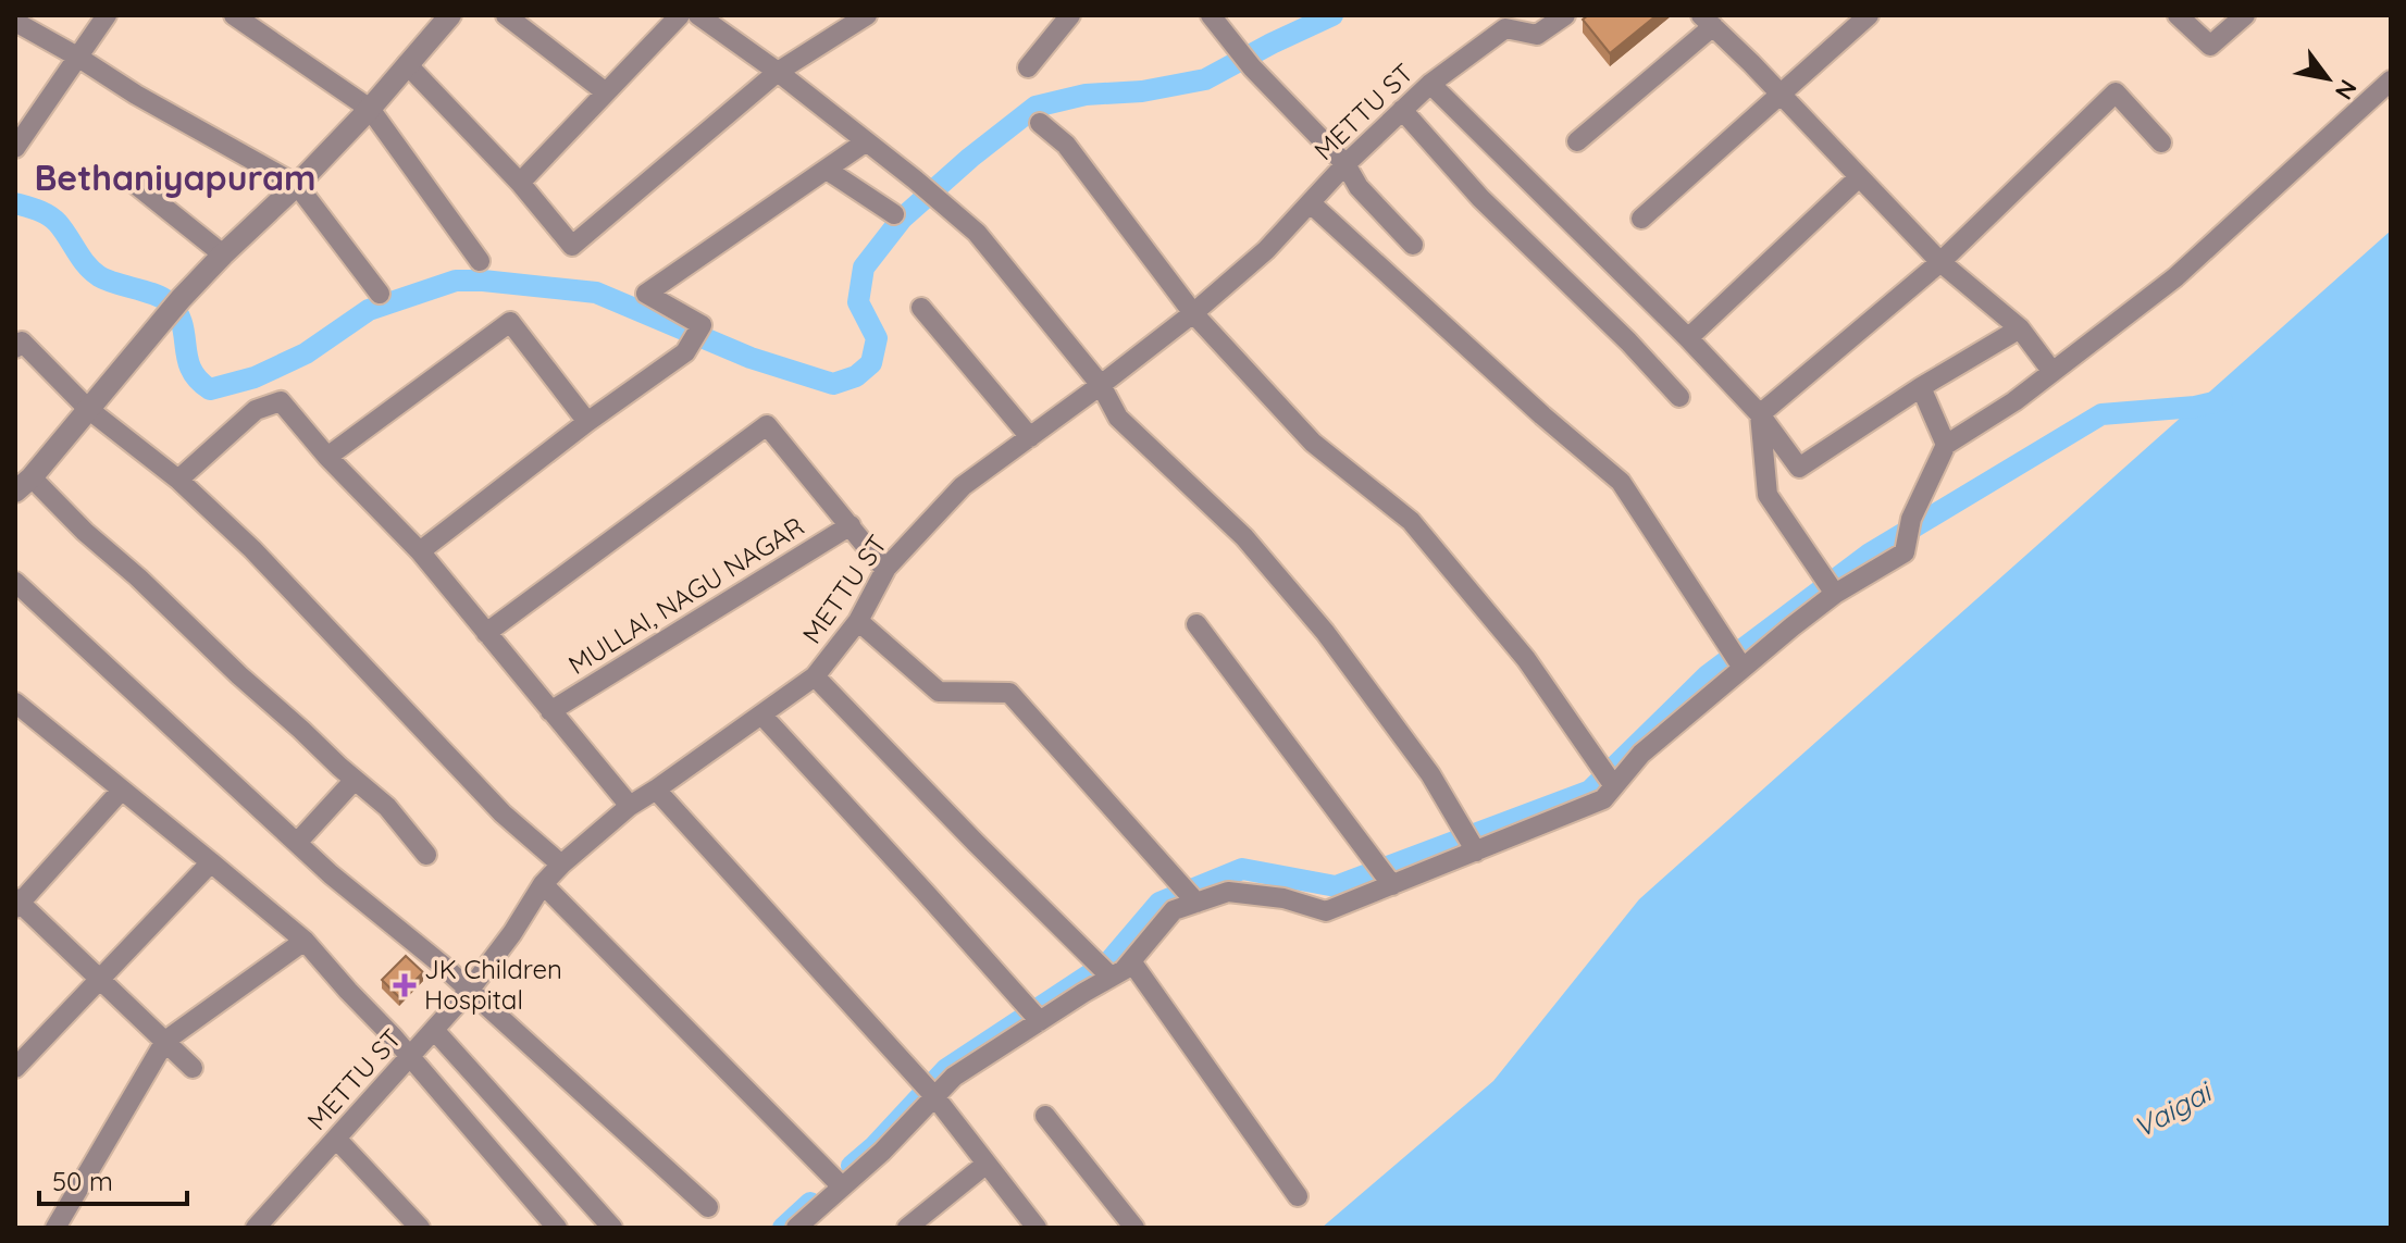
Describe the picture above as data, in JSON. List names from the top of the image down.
{
  "streets": {
    "street": ["METTU ST", "MULLAI, NAGU NAGAR"]
  },
  "districts": ["Bethaniyapuram"],
  "water": ["Vaigai"],
  "places": {
    "health": ["JK Children Hospital"]
  },
  "scale_bar": "50 m",
  "north": "bottom right"
}
